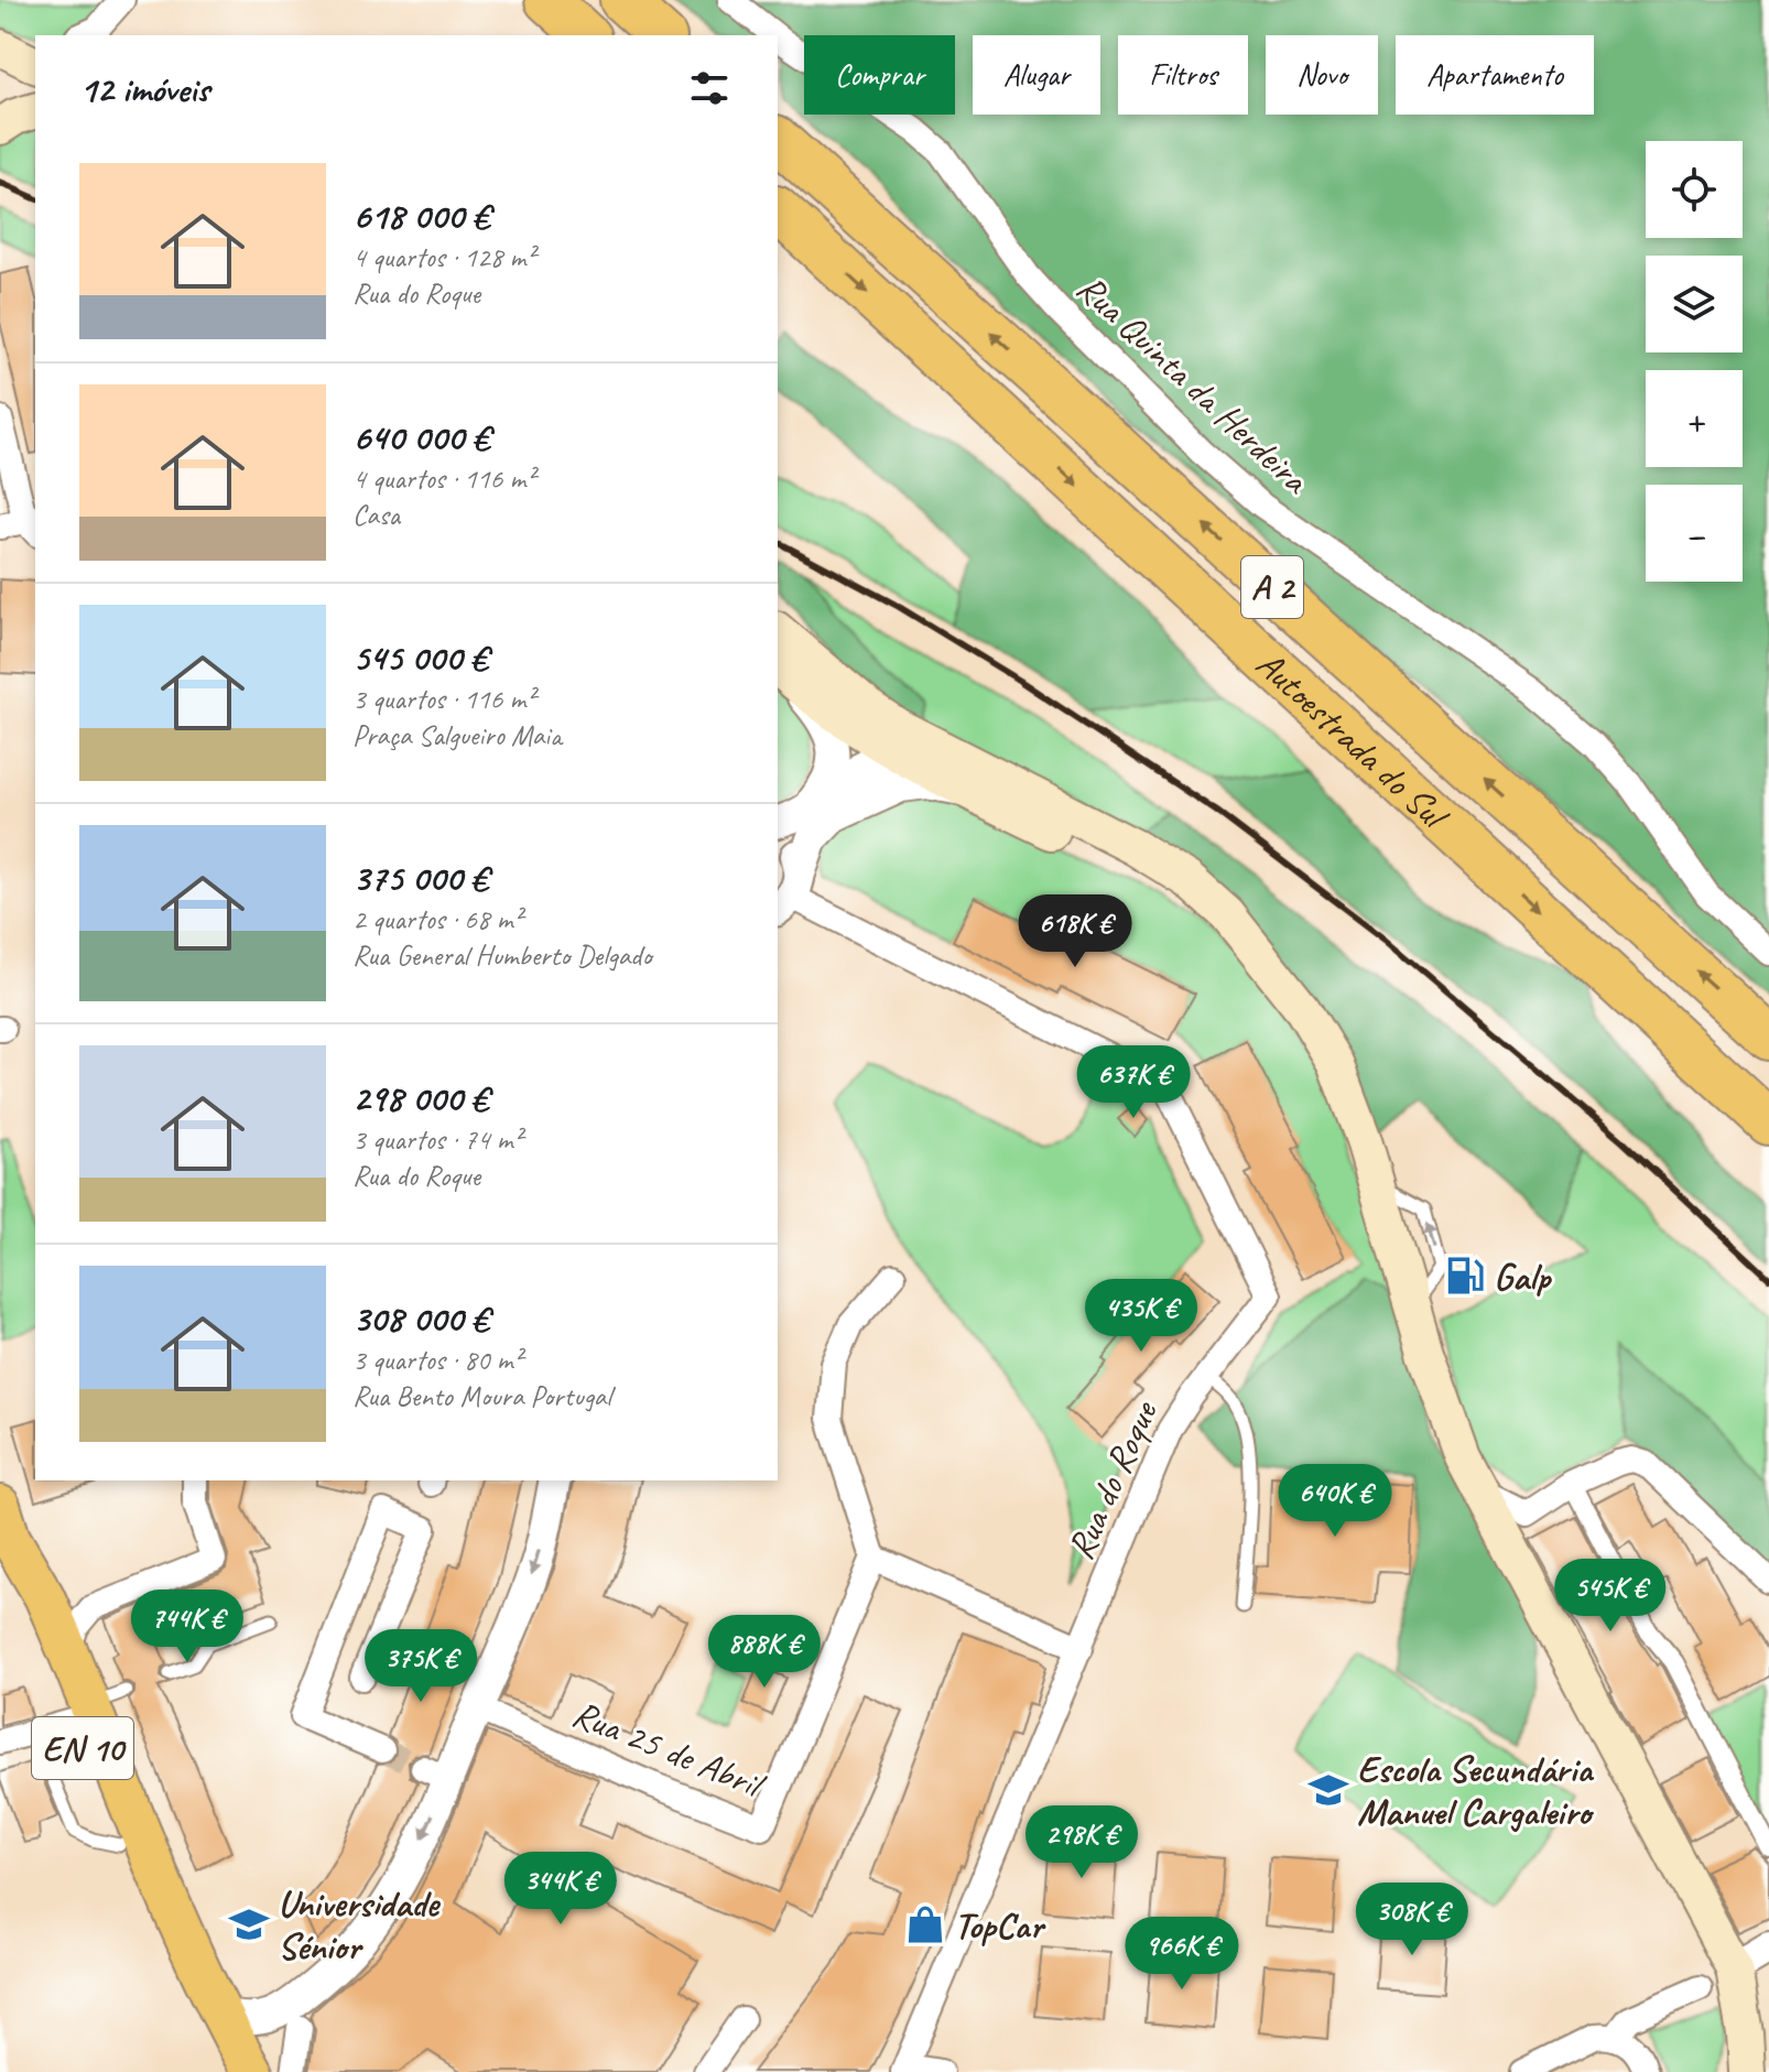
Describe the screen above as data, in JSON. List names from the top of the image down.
{
  "streets": {
    "highway": ["A 2", "Autoestrada do Sul"],
    "main road": ["EN 10"],
    "street": ["Rua Quinta da Herdeira", "Rua do Roque", "Rua 25 de Abril"]
  },
  "places": {
    "fuel station": ["Galp"],
    "school or university": ["Escola Secundária Manuel Cargaleiro", "Universidade Sénior"],
    "shop": ["TopCar"]
  },
  "page": {
    "chip": [
      "Comprar",
      "Alugar",
      "Filtros",
      "Novo",
      "Apartamento"
    ],
    "heading": "12 imóveis",
    "map_buttons": ["+", "−"],
    "list": [
      {
        "name": "618 000 €",
        "note": "4 quartos · 128 m² · Rua do Roque"
      },
      {
        "name": "640 000 €",
        "note": "4 quartos · 116 m² · Casa"
      },
      {
        "name": "545 000 €",
        "note": "3 quartos · 116 m² · Praça Salgueiro Maia"
      },
      {
        "name": "375 000 €",
        "note": "2 quartos · 68 m² · Rua General Humberto Delgado"
      },
      {
        "name": "298 000 €",
        "note": "3 quartos · 74 m² · Rua do Roque"
      },
      {
        "name": "308 000 €",
        "note": "3 quartos · 80 m² · Rua Bento Moura Portugal"
      }
    ],
    "price": [
      "618K €",
      "637K €",
      "435K €",
      "640K €",
      "545K €",
      "744K €",
      "888K €",
      "375K €",
      "298K €",
      "344K €",
      "308K €",
      "966K €"
    ]
  }
}
